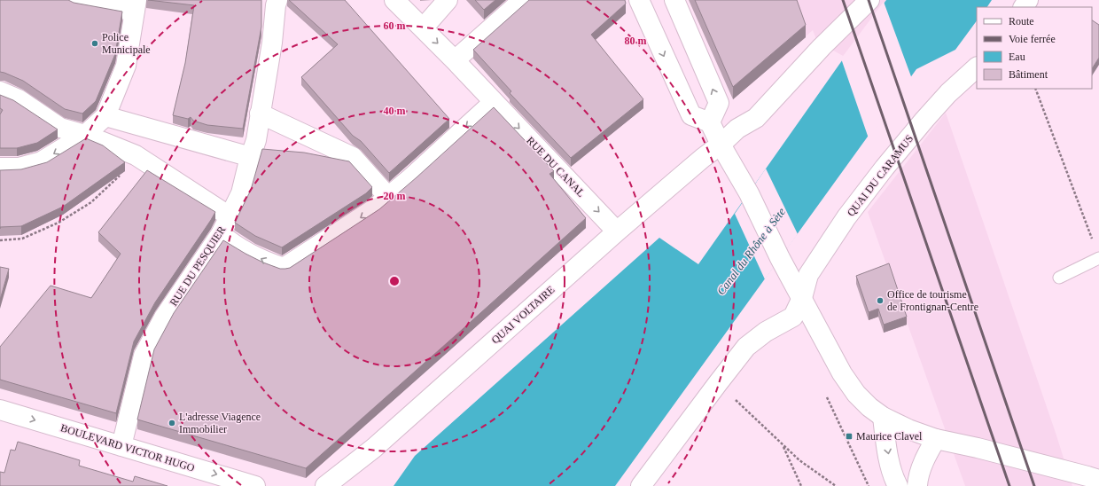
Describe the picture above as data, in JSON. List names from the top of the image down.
{
  "streets": {
    "street": [
      "RUE DU CANAL",
      "QUAI DU CARAMUS",
      "RUE DU PESQUIER",
      "QUAI VOLTAIRE",
      "BOULEVARD VICTOR HUGO"
    ]
  },
  "crossings": [
    ["RUE DU CANAL", "QUAI VOLTAIRE"],
    ["RUE DU PESQUIER", "BOULEVARD VICTOR HUGO"]
  ],
  "one_way": ["BOULEVARD VICTOR HUGO"],
  "water": ["Canal du Rhône à Sète"],
  "places": {
    "other": ["Police Municipale", "Office de tourisme de Frontignan-Centre", "L'adresse Viagence Immobilier"],
    "transit": ["Maurice Clavel"]
  },
  "legend": [
    "Route",
    "Voie ferrée",
    "Eau",
    "Bâtiment"
  ],
  "rings": [
    "60 m",
    "80 m",
    "40 m",
    "20 m"
  ]
}
